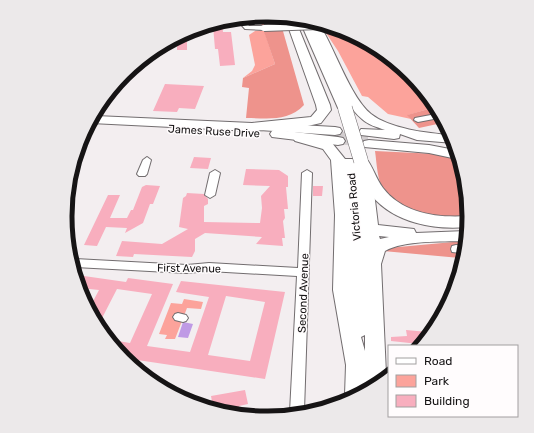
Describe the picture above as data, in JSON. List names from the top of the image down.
{
  "streets": {
    "highway": ["James Ruse Drive", "Victoria Road"],
    "street": ["First Avenue", "Second Avenue"]
  },
  "crossings": [
    ["First Avenue", "Second Avenue"]
  ],
  "legend": ["Road", "Park", "Building"]
}
